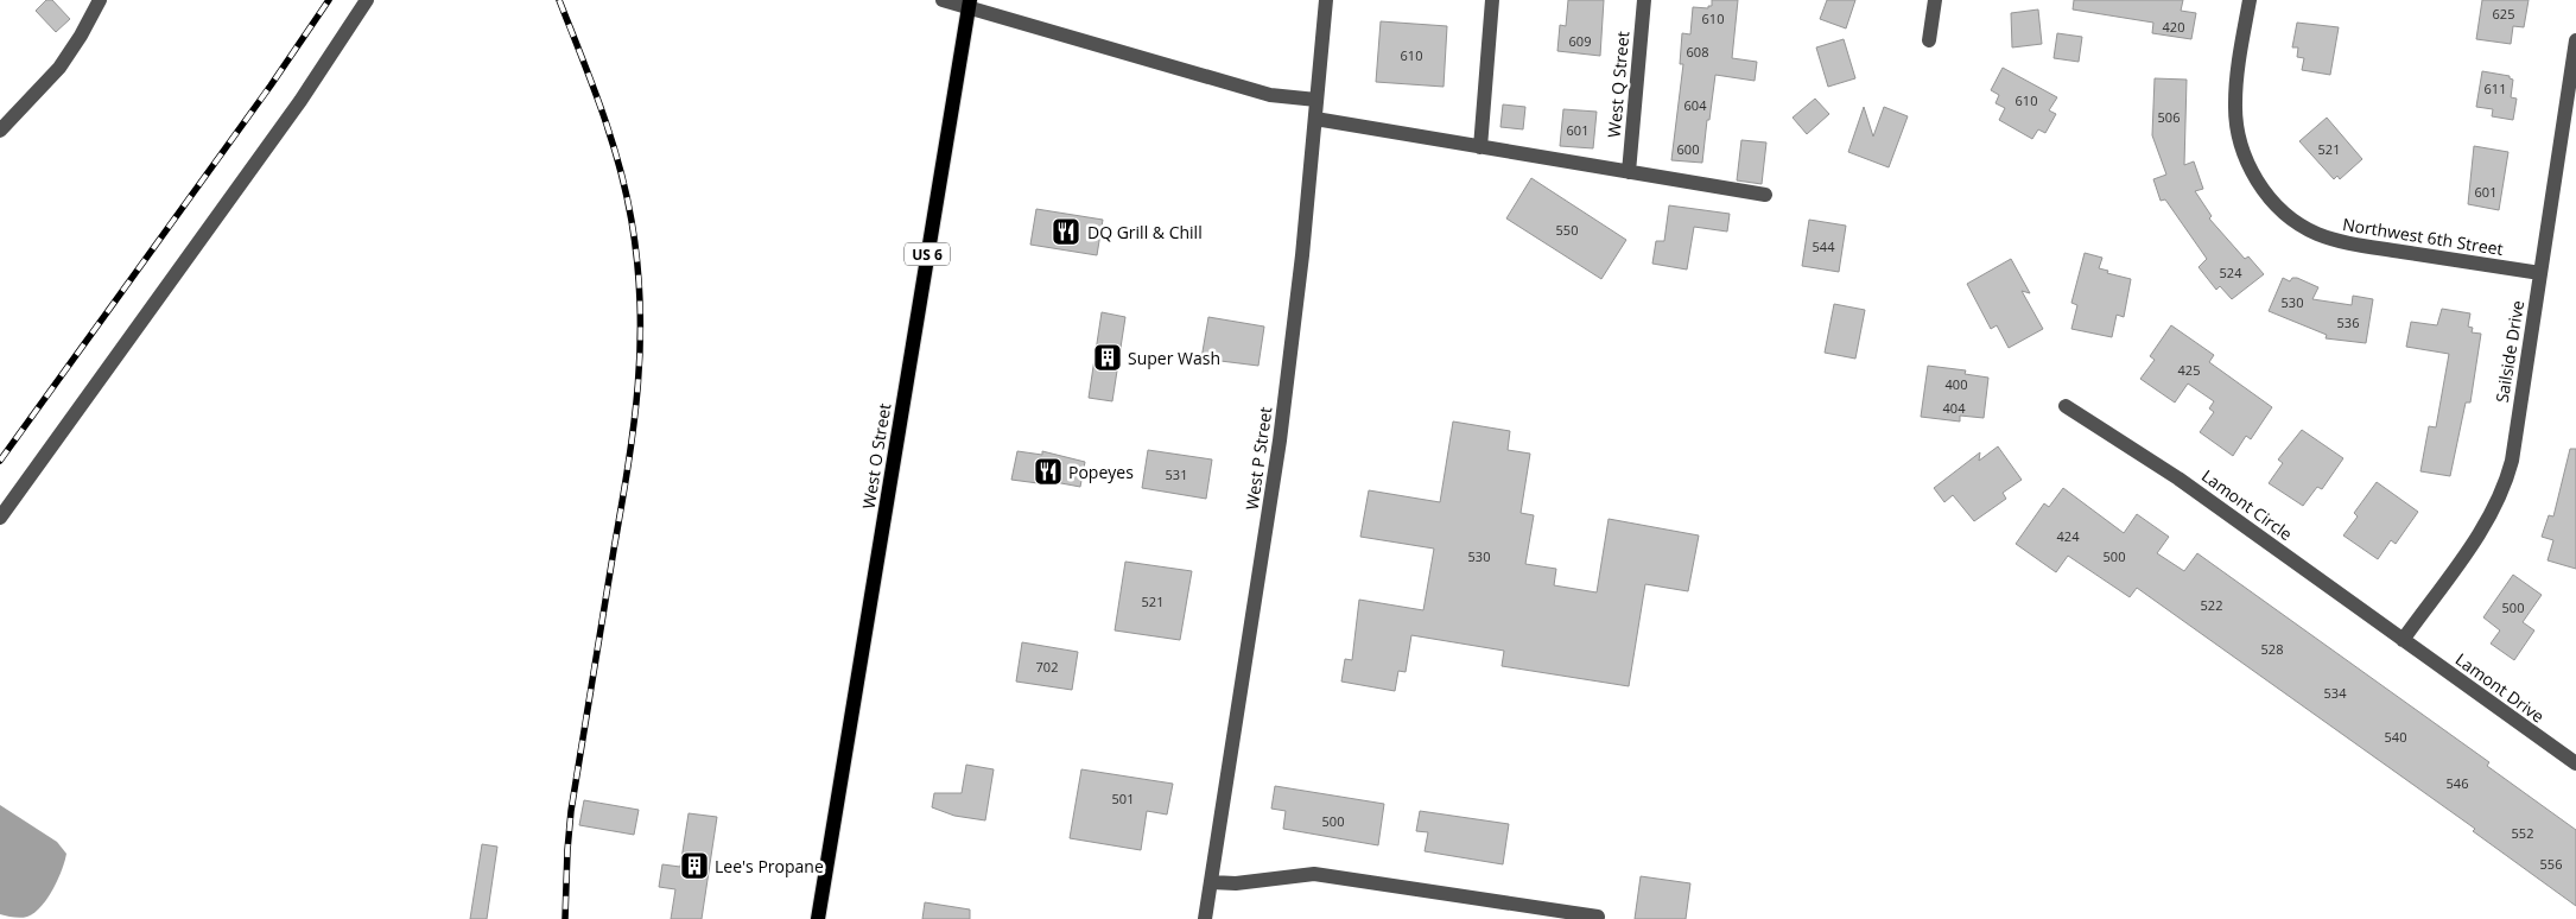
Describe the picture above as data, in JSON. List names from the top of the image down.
{
  "streets": {
    "main road": ["US 6", "West O Street"],
    "street": [
      "West Q Street",
      "Northwest 6th Street",
      "Sailside Drive",
      "West P Street",
      "Lamont Circle",
      "Lamont Drive"
    ]
  },
  "crossings": [
    ["Northwest 6th Street", "Sailside Drive"],
    ["Sailside Drive", "Lamont Circle"],
    ["Sailside Drive", "Lamont Drive"],
    ["Lamont Circle", "Lamont Drive"]
  ],
  "places": {
    "restaurant": ["DQ Grill & Chill", "Popeyes"],
    "building": ["Super Wash", "Lee's Propane"]
  },
  "house_numbers": [
    "625",
    "610",
    "420",
    "609",
    "608",
    "610",
    "611",
    "610",
    "604",
    "506",
    "601",
    "600",
    "521",
    "601",
    "550",
    "544",
    "524",
    "530",
    "536",
    "425",
    "400",
    "404",
    "531",
    "424",
    "530",
    "500",
    "521",
    "522",
    "500",
    "528",
    "702",
    "534",
    "540",
    "546",
    "501",
    "500",
    "552",
    "556"
  ]
}
